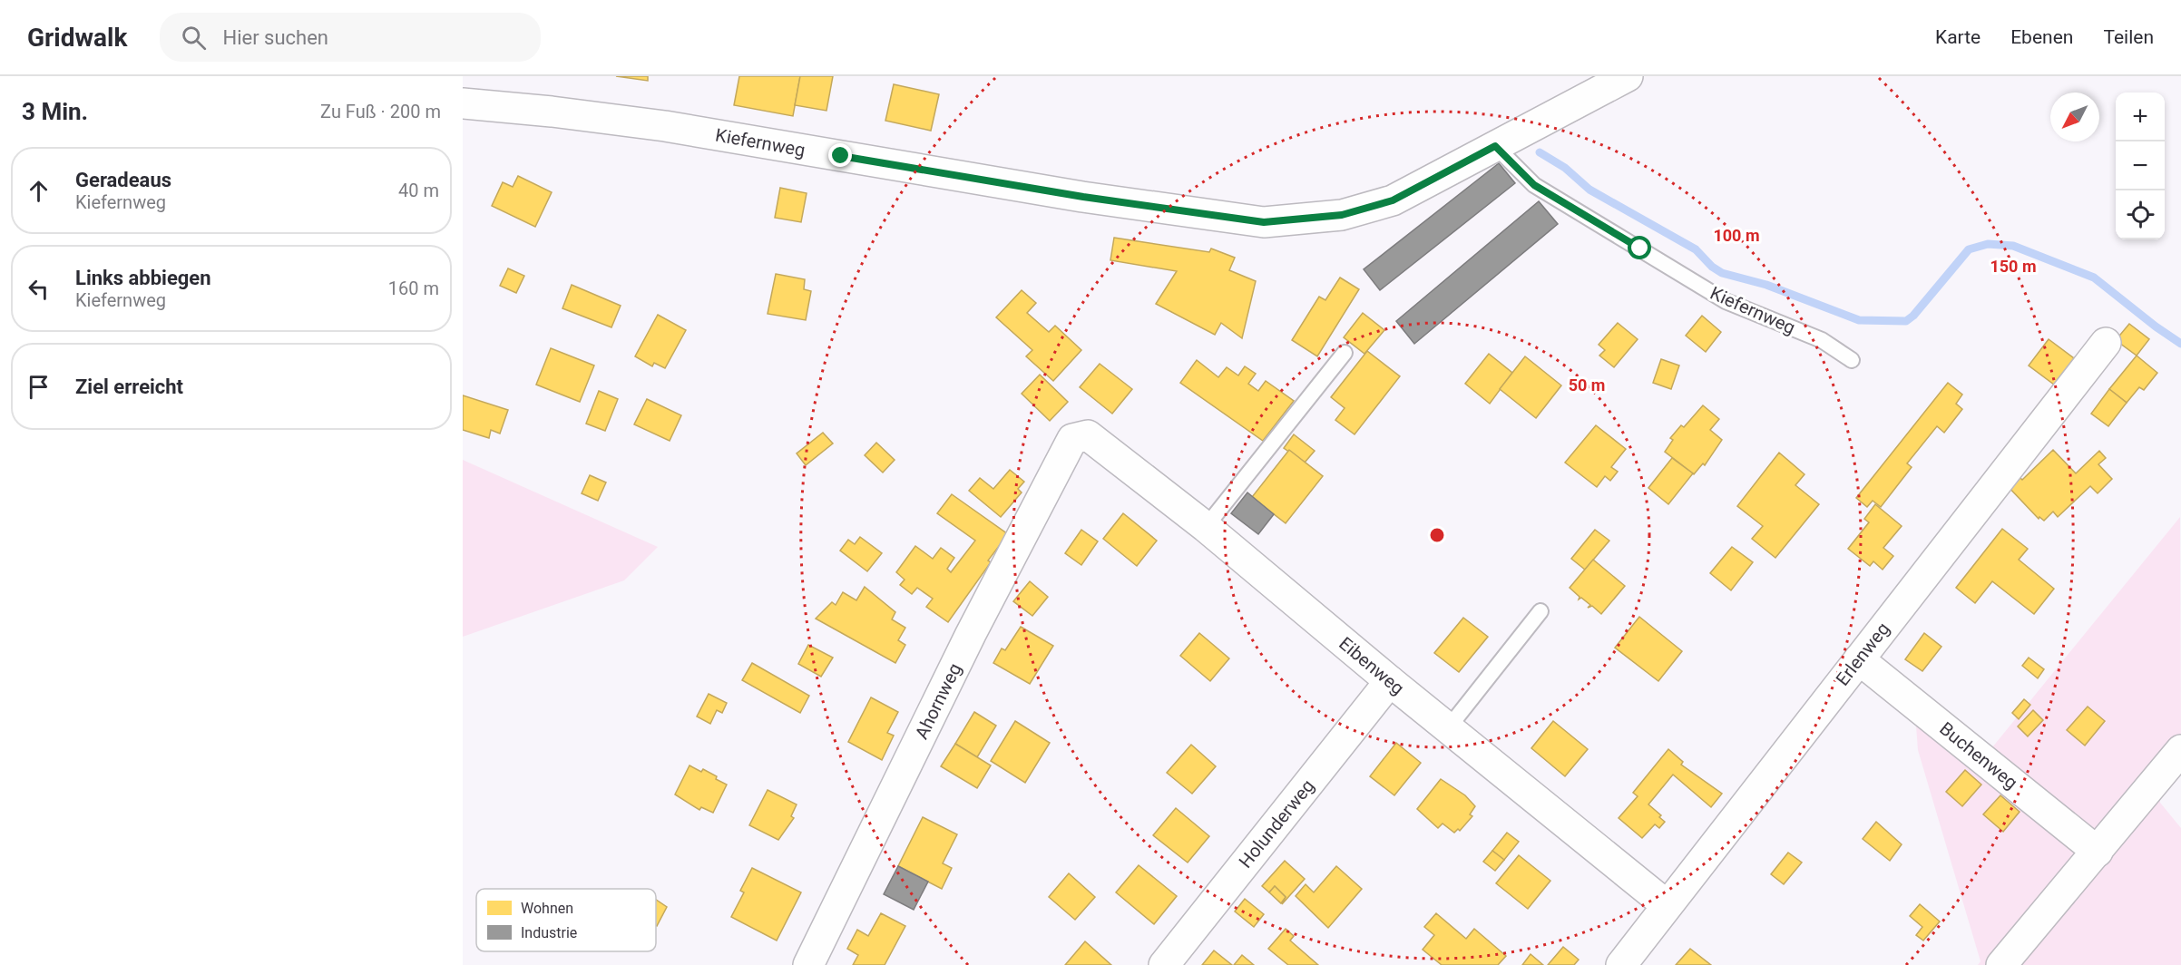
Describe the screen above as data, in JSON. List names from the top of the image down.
{
  "streets": {
    "street": [
      "Kiefernweg",
      "Erlenweg",
      "Eibenweg",
      "Ahornweg",
      "Buchenweg",
      "Holunderweg"
    ]
  },
  "crossings": [
    ["Erlenweg", "Eibenweg"],
    ["Erlenweg", "Buchenweg"],
    ["Eibenweg", "Ahornweg"],
    ["Eibenweg", "Holunderweg"]
  ],
  "legend": ["Wohnen", "Industrie"],
  "north": "bottom left",
  "page": {
    "header": "Gridwalk",
    "search": "Hier suchen",
    "nav": ["Karte", "Ebenen", "Teilen"],
    "heading": ["3 Min.", "Zu Fuß · 200 m"],
    "map_buttons": ["+", "−"],
    "list": [
      ["Geradeaus", "Kiefernweg", "40 m"],
      ["Links abbiegen", "Kiefernweg", "160 m"],
      "Ziel erreicht"
    ]
  },
  "rings": ["100 m", "150 m", "50 m"]
}
